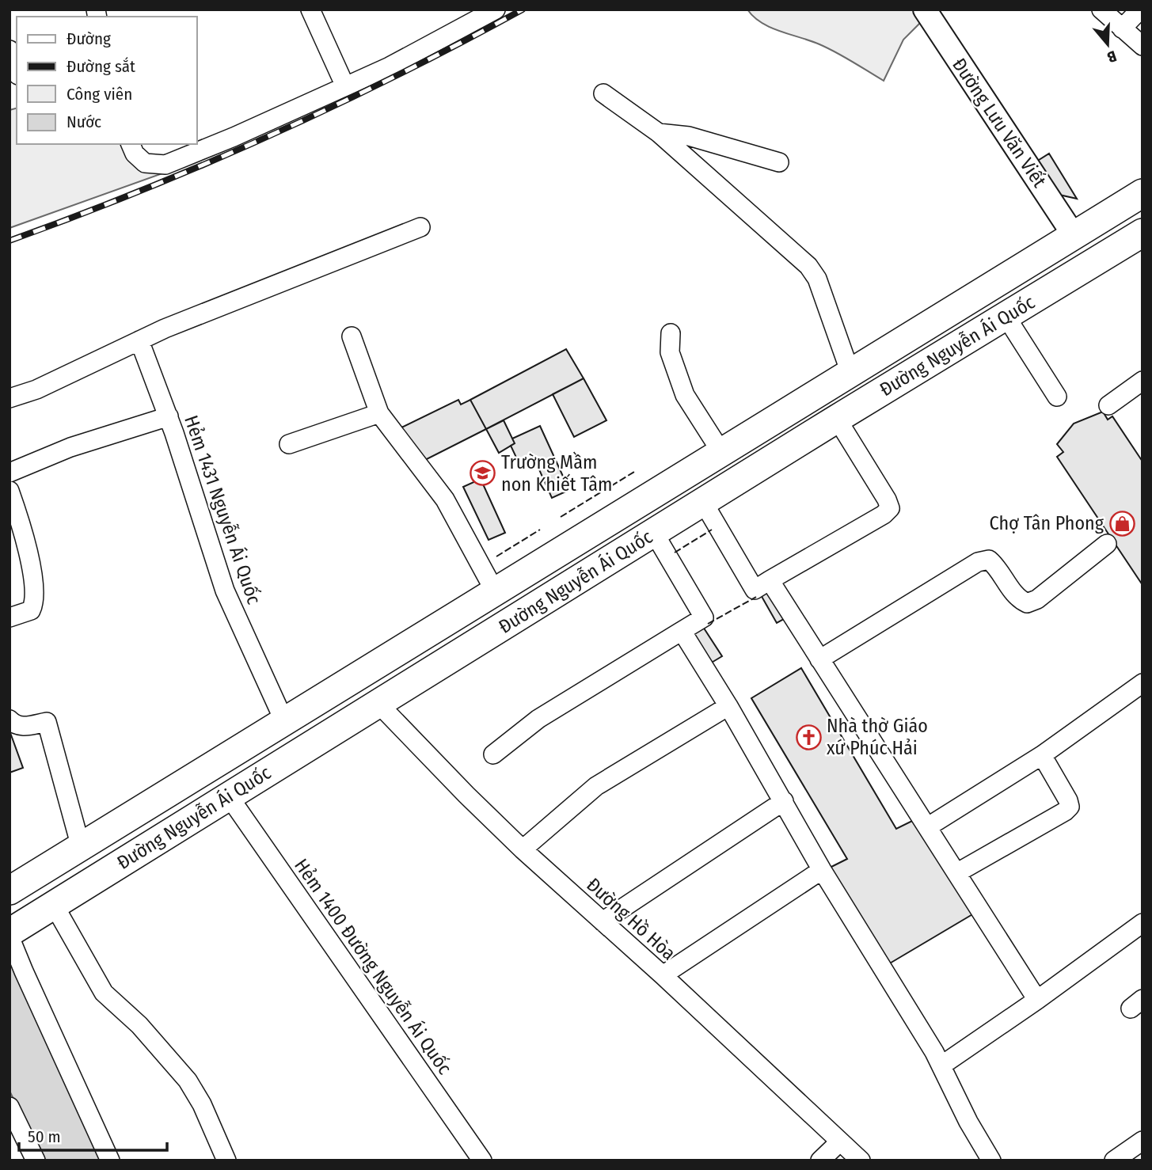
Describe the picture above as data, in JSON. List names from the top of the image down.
{
  "streets": {
    "main road": ["Đường Nguyễn Ái Quốc"],
    "street": [
      "Đường Lưu Văn Viết",
      "Hẻm 1431 Nguyễn Ái Quốc",
      "Đường Hồ Hòa",
      "Hẻm 1400 Đường Nguyễn Ái Quốc"
    ]
  },
  "crossings": [
    ["Đường Lưu Văn Viết", "Đường Nguyễn Ái Quốc"],
    ["Đường Nguyễn Ái Quốc", "Hẻm 1431 Nguyễn Ái Quốc"],
    ["Đường Nguyễn Ái Quốc", "Đường Hồ Hòa"],
    ["Đường Nguyễn Ái Quốc", "Hẻm 1400 Đường Nguyễn Ái Quốc"]
  ],
  "places": {
    "school or university": ["Trường Mầm non Khiết Tâm"],
    "shop": ["Chợ Tân Phong"],
    "church": ["Nhà thờ Giáo xứ Phúc Hải"]
  },
  "legend": [
    "Đường",
    "Đường sắt",
    "Công viên",
    "Nước"
  ],
  "scale_bar": "50 m",
  "north": "bottom"
}
